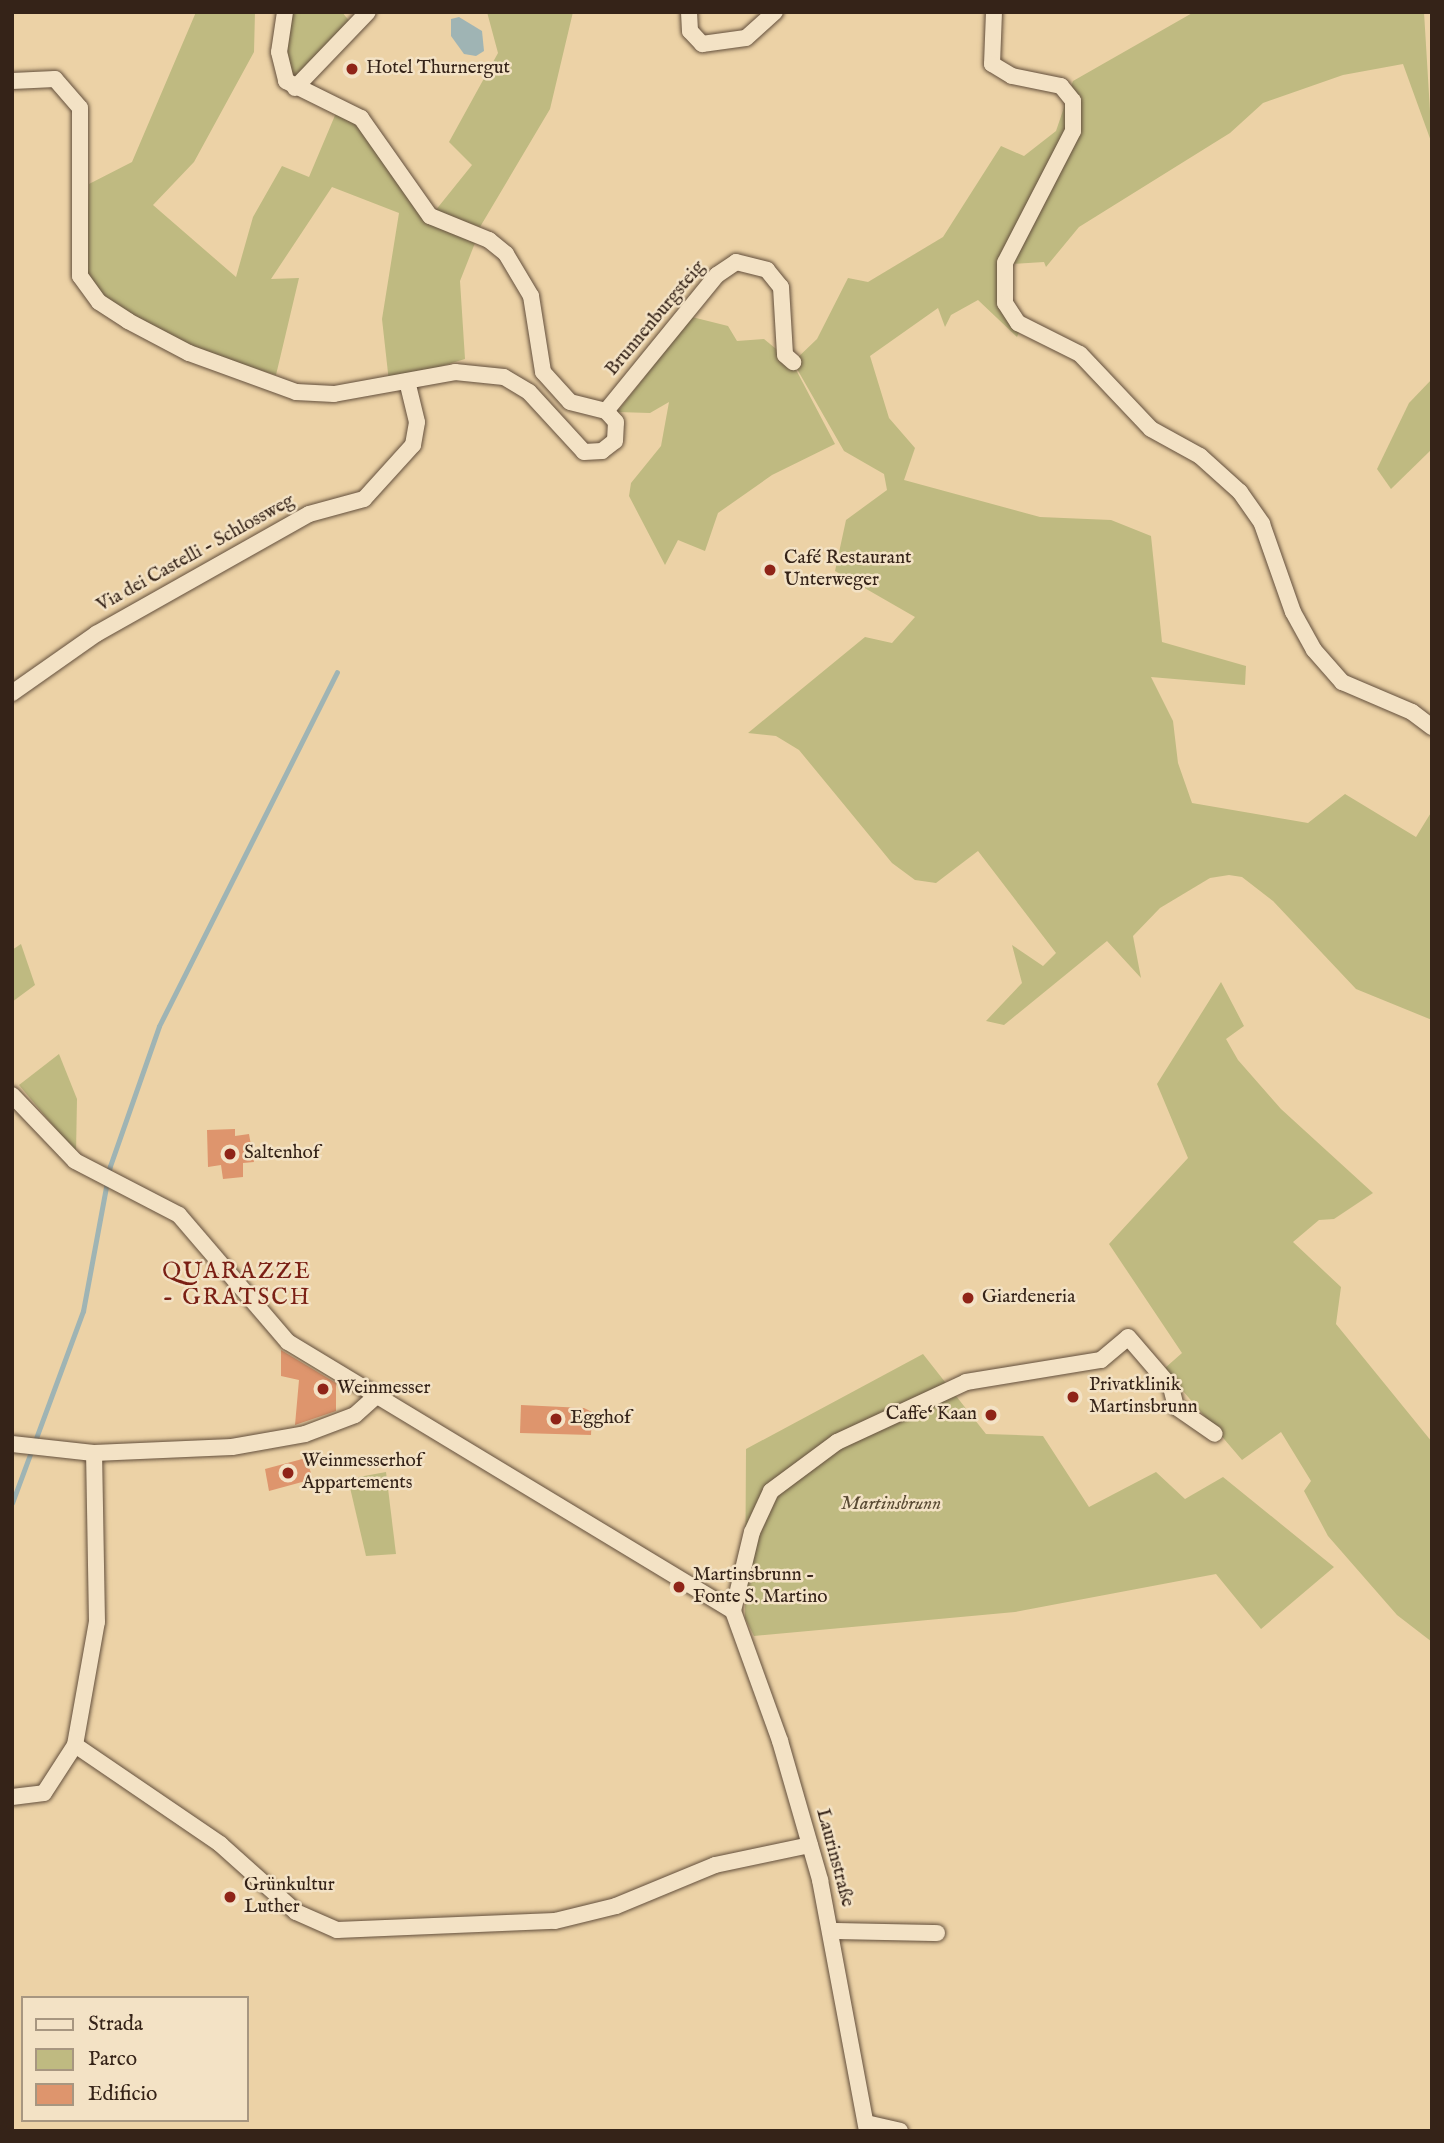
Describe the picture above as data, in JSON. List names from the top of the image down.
{
  "streets": {
    "street": ["Brunnenburgsteig", "Via dei Castelli - Schlossweg", "Laurinstraße"]
  },
  "districts": ["QUARAZZE - GRATSCH"],
  "parks": ["Martinsbrunn"],
  "places": [
    "Hotel Thurnergut",
    "Café Restaurant Unterweger",
    "Saltenhof",
    "Giardeneria",
    "Weinmesser",
    "Privatklinik Martinsbrunn",
    "Caffe‘ Kaan",
    "Egghof",
    "Weinmesserhof Appartements",
    "Martinsbrunn - Fonte S. Martino",
    "Grünkultur Luther"
  ],
  "legend": ["Strada", "Parco", "Edificio"]
}
